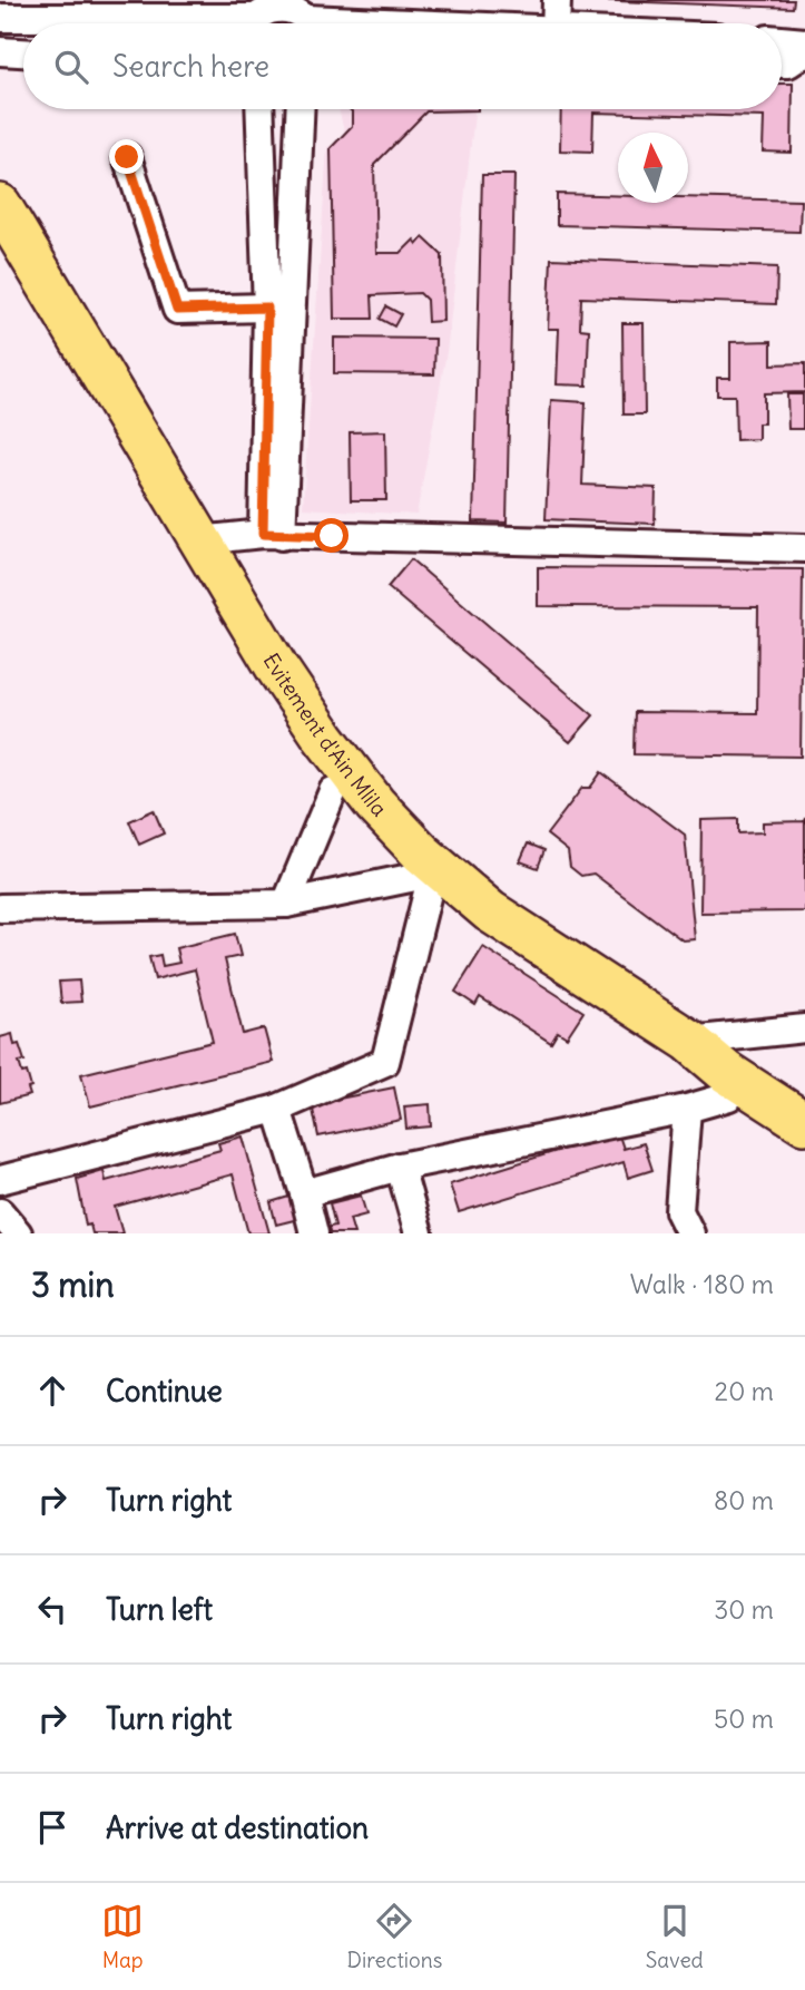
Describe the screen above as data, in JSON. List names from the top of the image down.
{
  "streets": {
    "highway": ["Evitement d'Ain Mlila"]
  },
  "north": "top",
  "page": {
    "search": "Search here",
    "heading": ["3 min", "Walk · 180 m"],
    "list": [
      ["Continue", "20 m"],
      ["Turn right", "80 m"],
      ["Turn left", "30 m"],
      ["Turn right", "50 m"],
      "Arrive at destination"
    ],
    "nav": ["Map", "Directions", "Saved"]
  }
}
